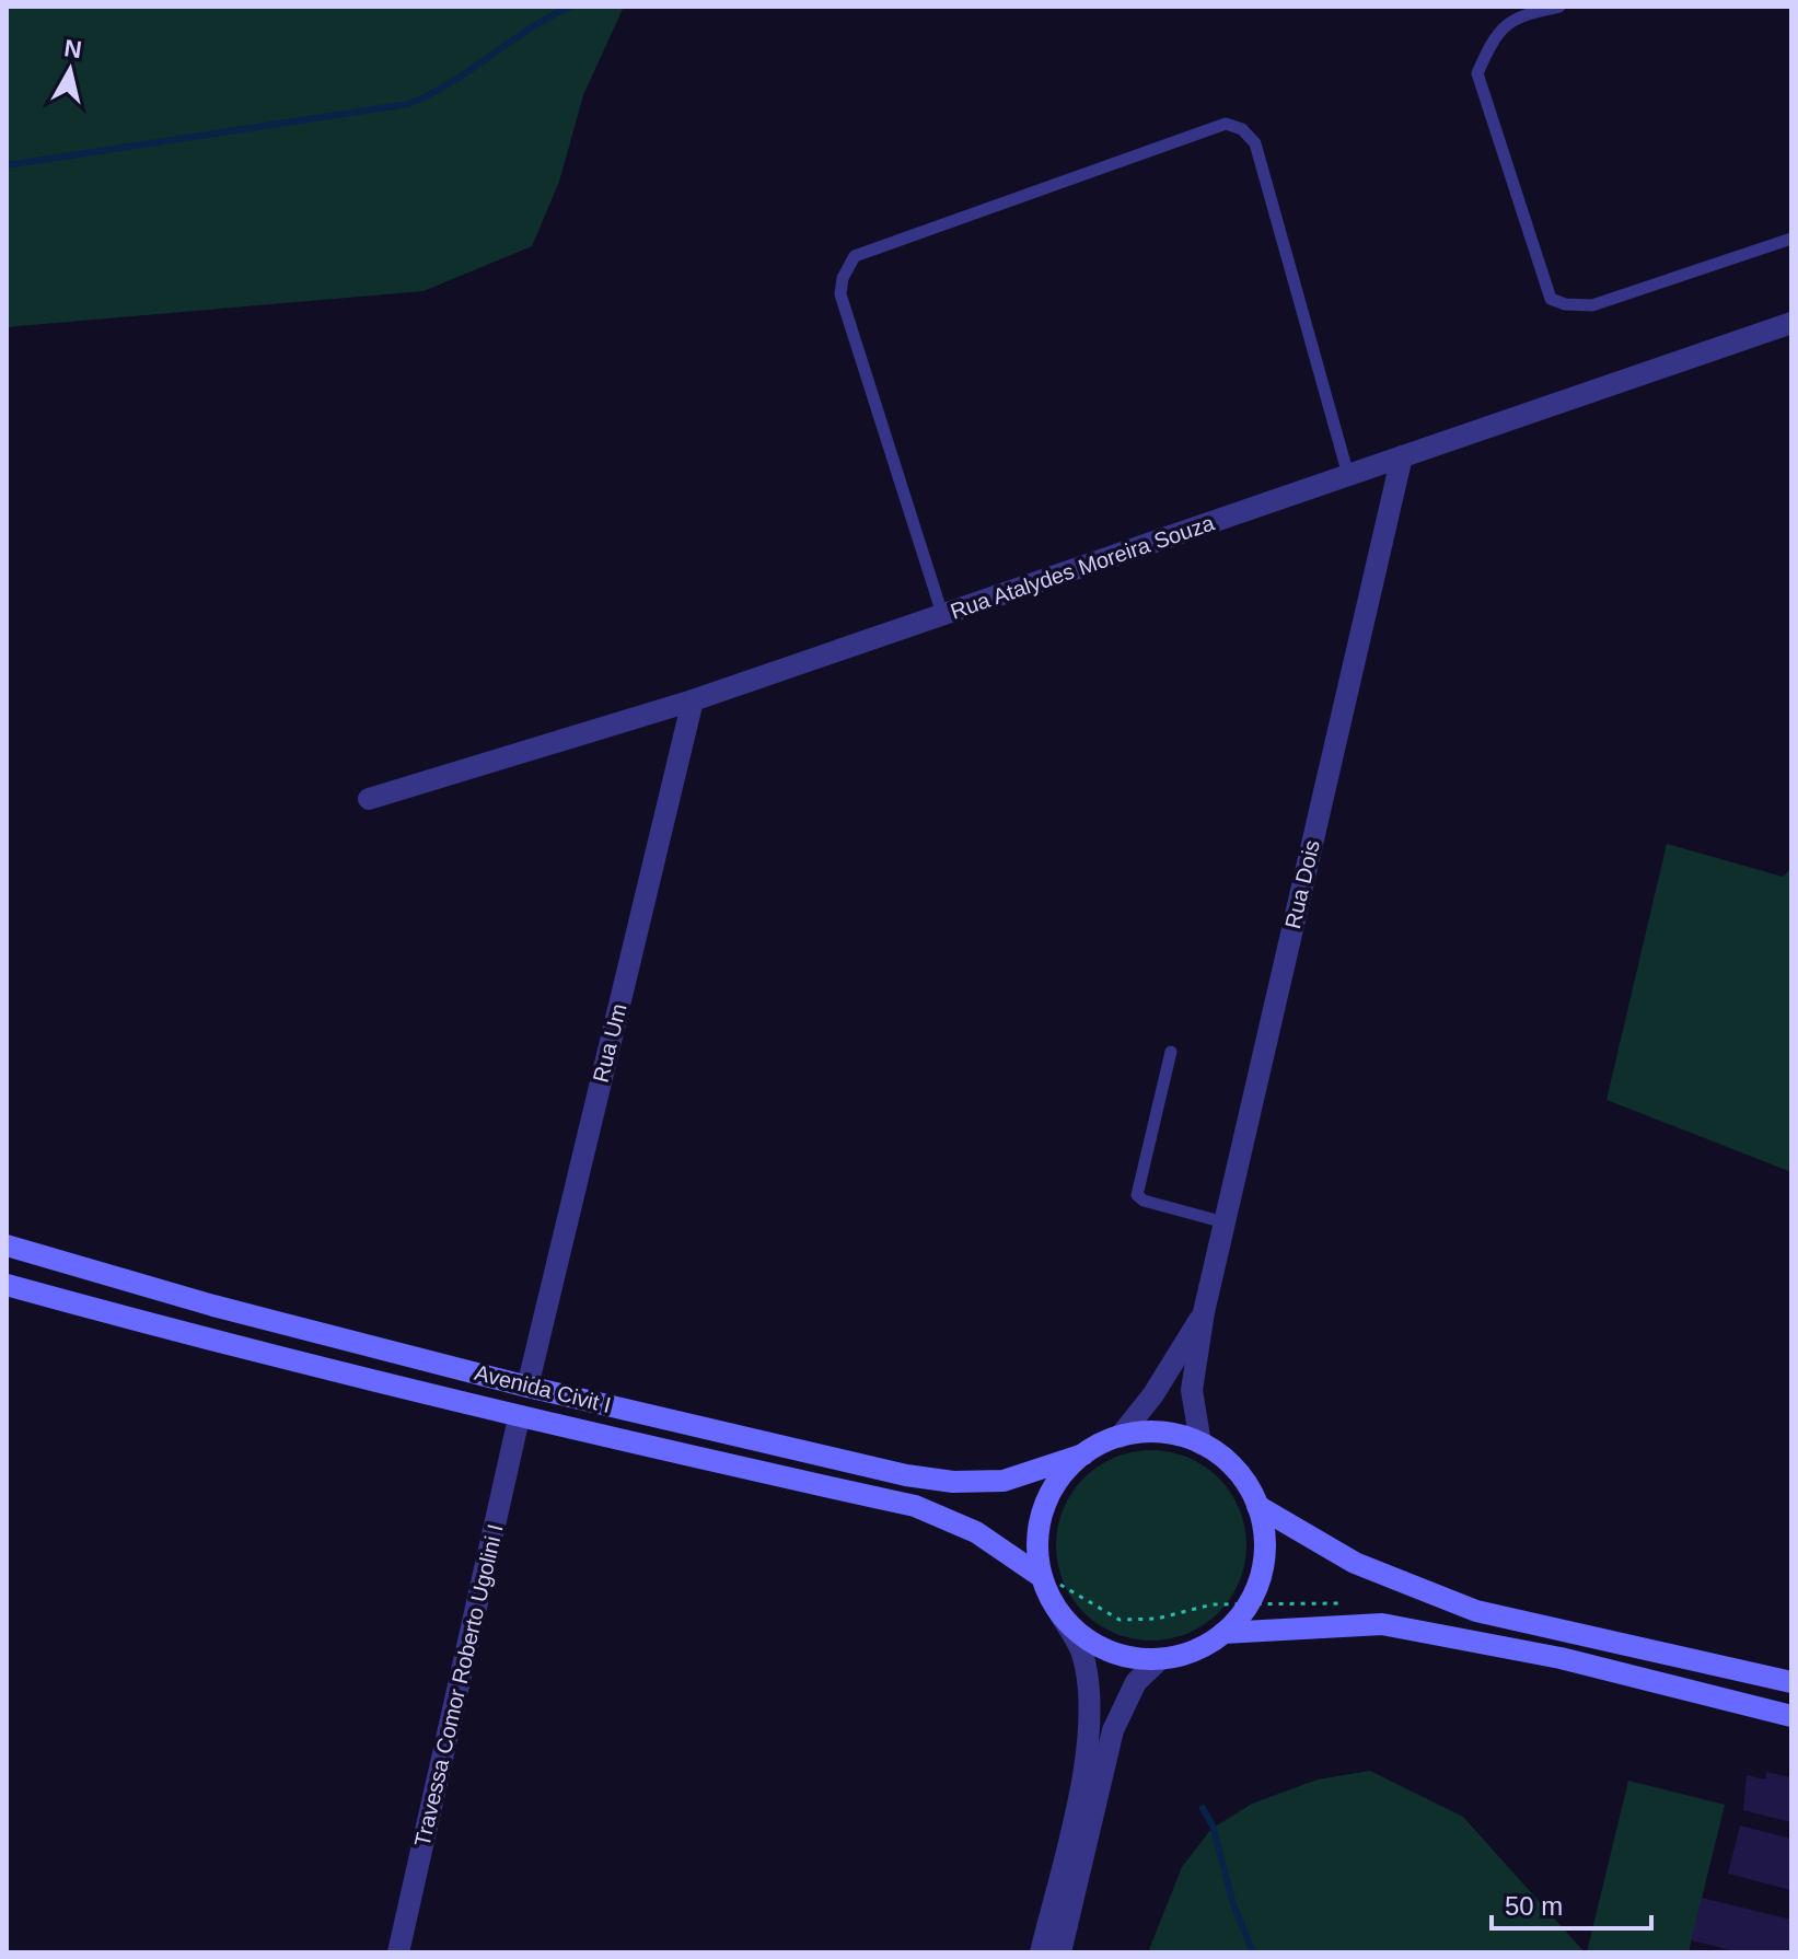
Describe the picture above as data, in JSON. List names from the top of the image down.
{
  "streets": {
    "main road": ["Avenida Civit I"],
    "street": [
      "Rua Atalydes Moreira Souza",
      "Rua Dois",
      "Rua Um",
      "Travessa Comor Roberto Ugolini I"
    ]
  },
  "crossings": [
    ["Rua Atalydes Moreira Souza", "Rua Dois"],
    ["Rua Atalydes Moreira Souza", "Rua Um"],
    ["Rua Dois", "Avenida Civit I"],
    ["Rua Um", "Avenida Civit I"],
    ["Avenida Civit I", "Travessa Comor Roberto Ugolini I"]
  ],
  "scale_bar": "50 m",
  "north": "top"
}
